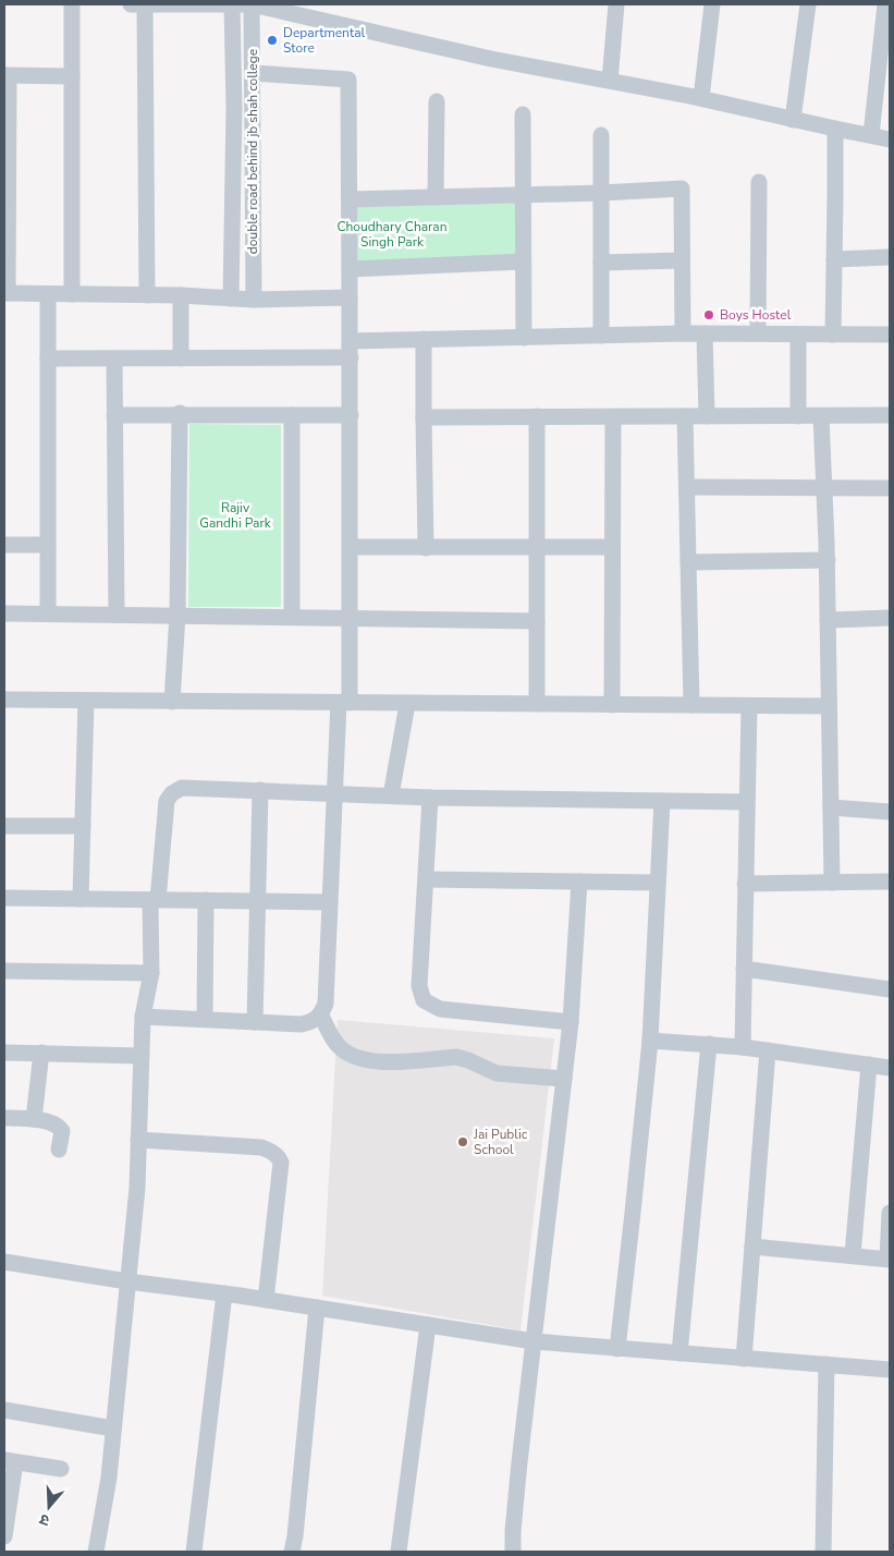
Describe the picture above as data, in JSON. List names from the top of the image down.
{
  "streets": {
    "street": ["double road behind jb shah college"]
  },
  "parks": ["Choudhary Charan Singh Park", "Rajiv Gandhi Park"],
  "places": ["Departmental Store", "Boys Hostel", "Jai Public School"],
  "north": "bottom"
}
